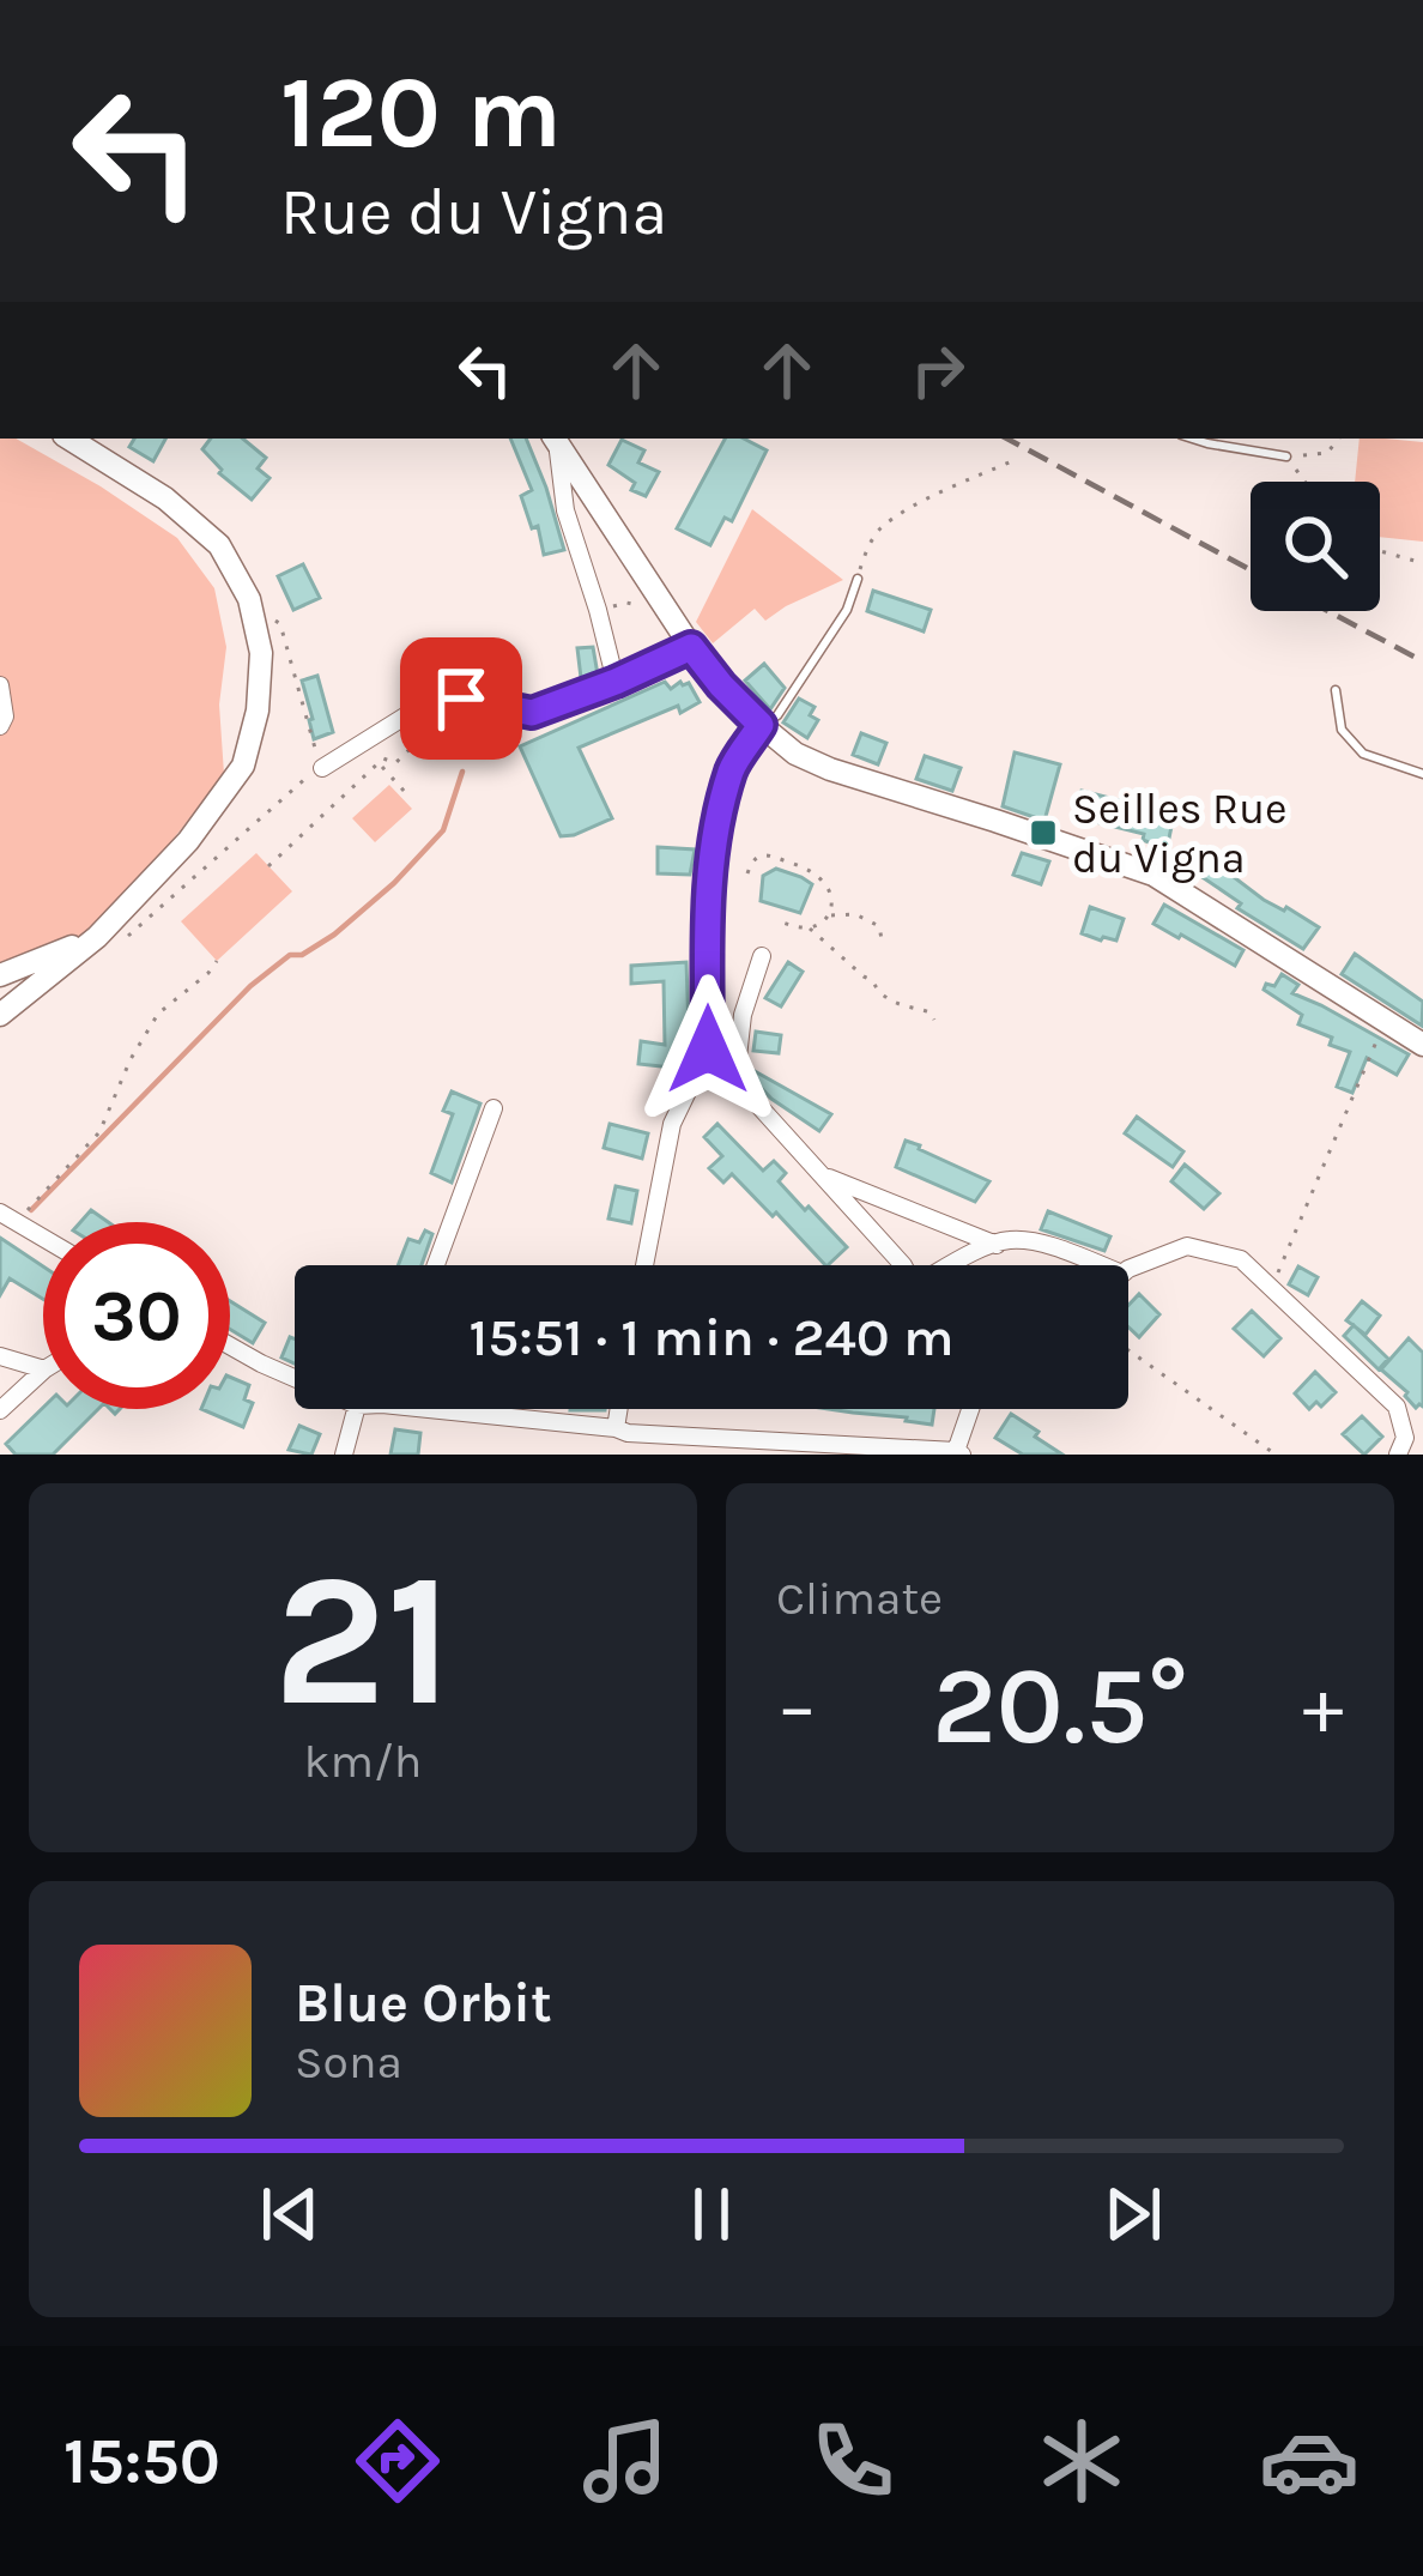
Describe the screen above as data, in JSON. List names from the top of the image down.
{
  "places": {
    "transit": ["Seilles Rue du Vigna"]
  },
  "page": {
    "turn": ["120 m", "Rue du Vigna"],
    "limit": "30",
    "trip": "15:51 · 1 min · 240 m",
    "tile": [
      ["21", "km/h"],
      "Climate"
    ],
    "heat": ["−", "20.5°", "+"],
    "song": ["Blue Orbit", "Sona"],
    "tabs": "15:50"
  }
}
